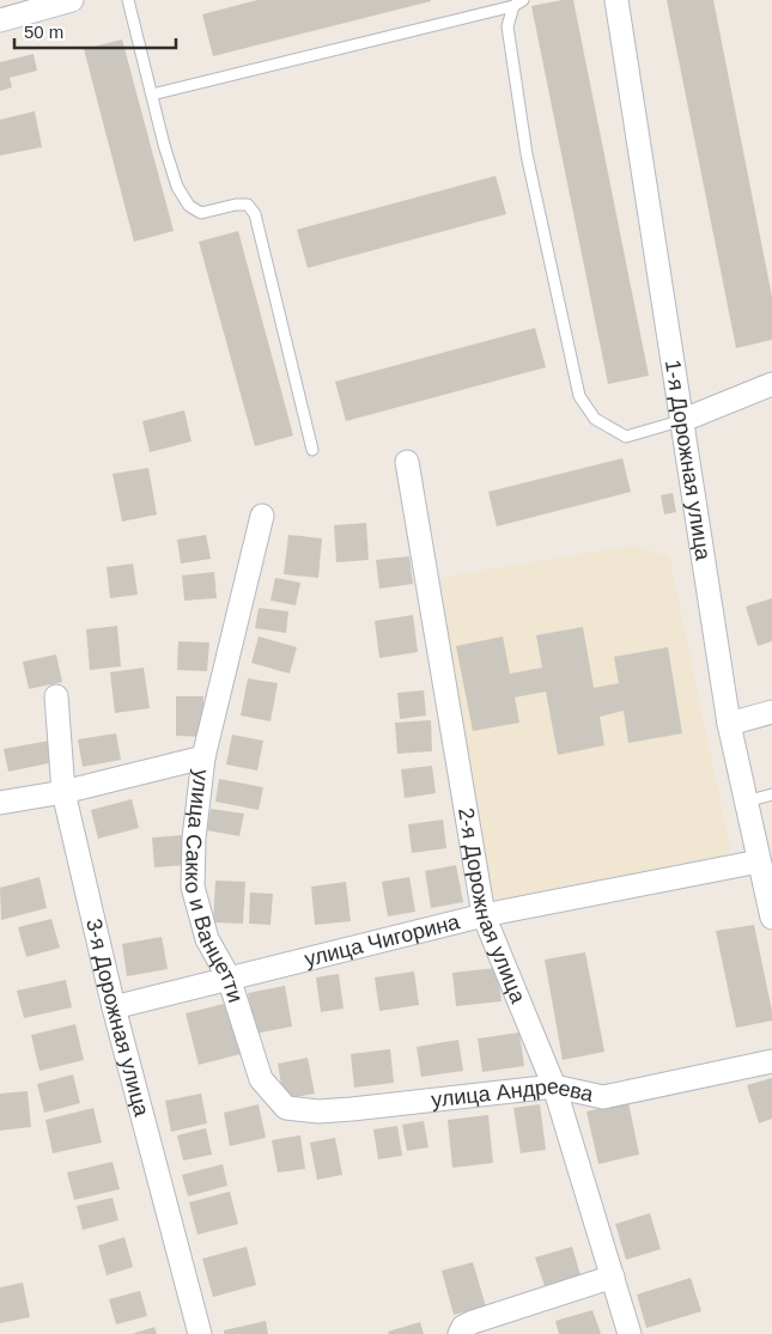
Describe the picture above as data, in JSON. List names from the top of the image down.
{
  "streets": {
    "street": [
      "1-я Дорожная улица",
      "улица Сакко и Ванцетти",
      "2-я Дорожная улица",
      "улица Чигорина",
      "3-я Дорожная улица",
      "улица Андреева"
    ]
  },
  "crossings": [
    ["1-я Дорожная улица", "улица Чигорина"],
    ["улица Сакко и Ванцетти", "улица Чигорина"],
    ["улица Сакко и Ванцетти", "улица Андреева"],
    ["2-я Дорожная улица", "улица Чигорина"],
    ["2-я Дорожная улица", "улица Андреева"],
    ["улица Чигорина", "3-я Дорожная улица"]
  ],
  "scale_bar": "50 m"
}
